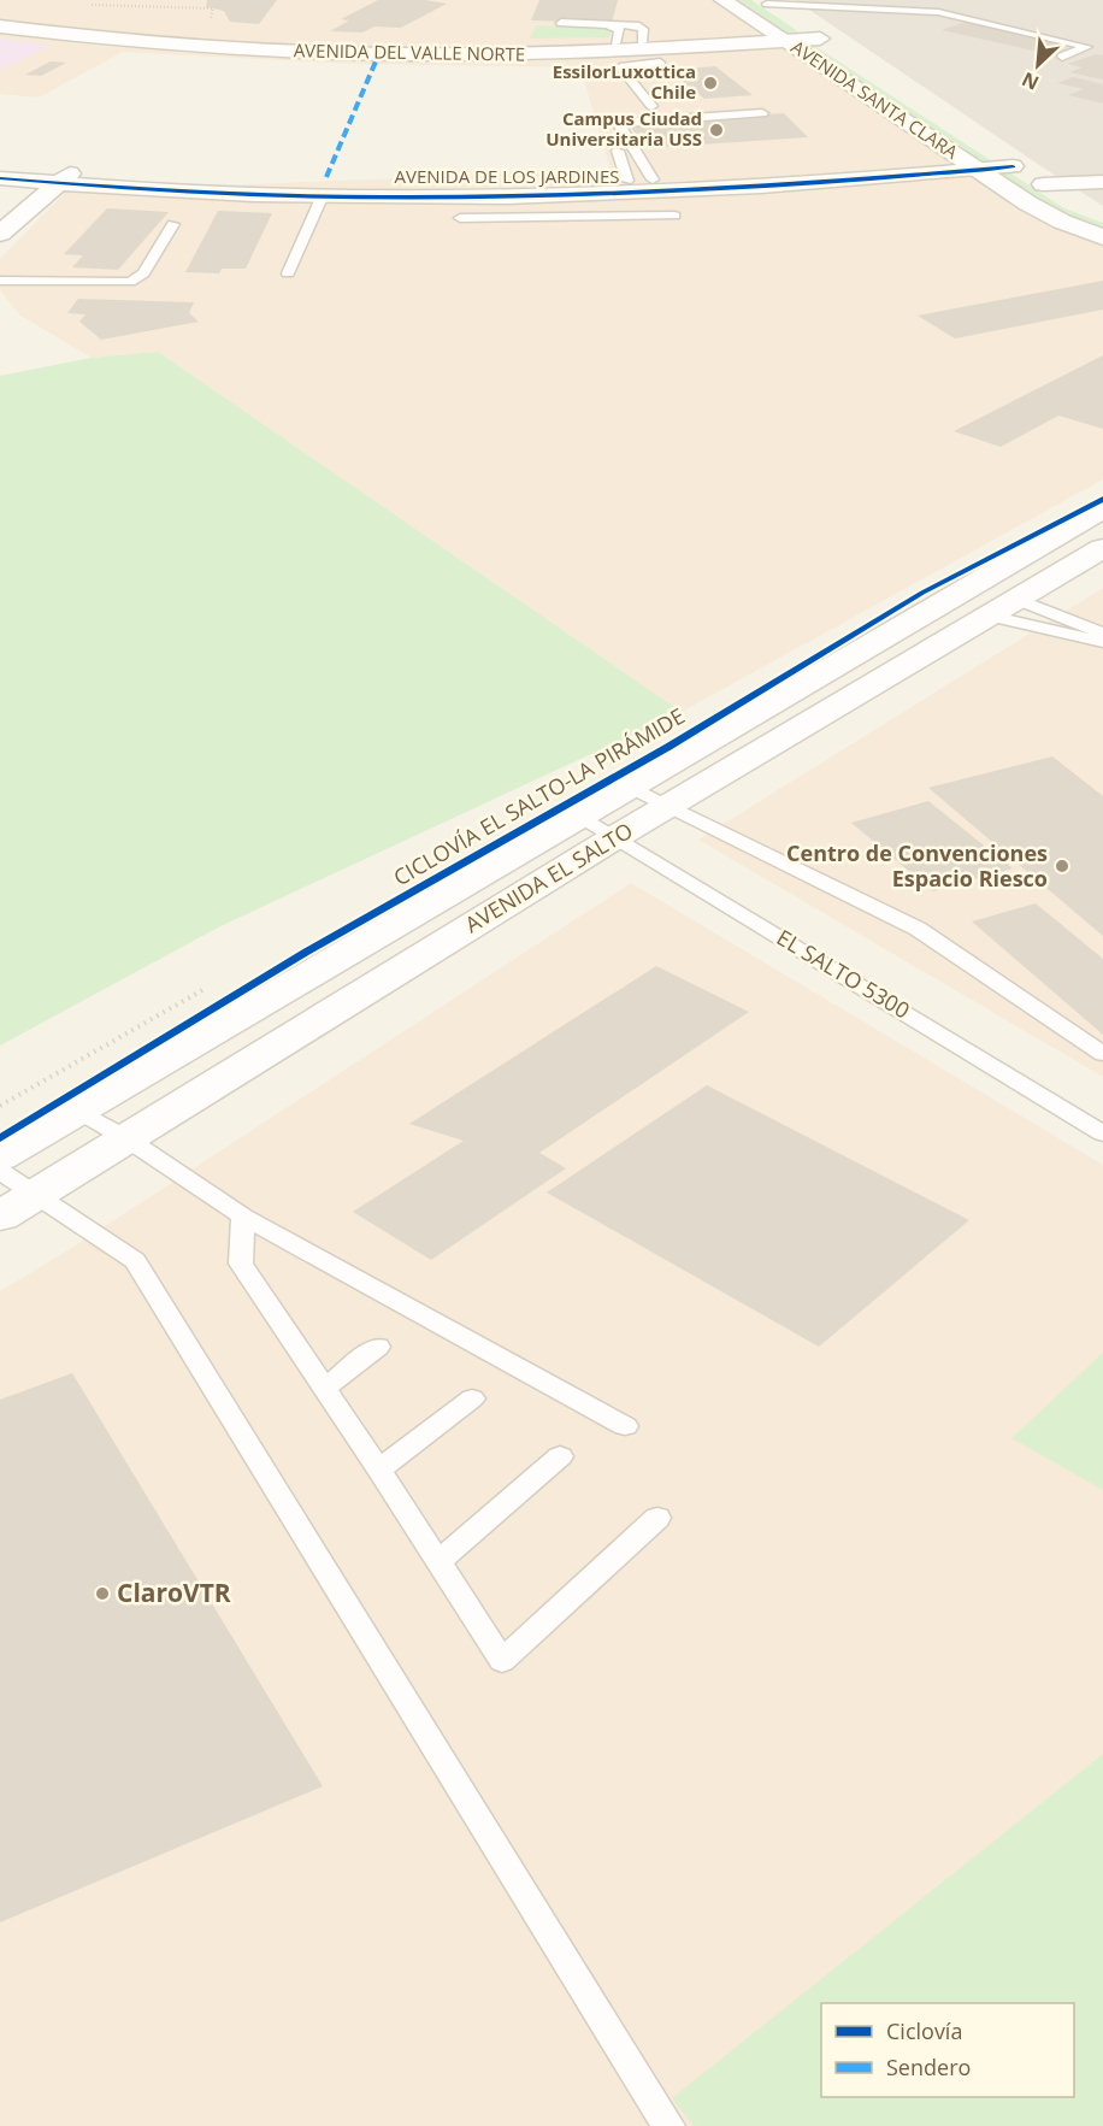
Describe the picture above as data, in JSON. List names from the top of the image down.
{
  "streets": {
    "street": [
      "AVENIDA DEL VALLE NORTE",
      "AVENIDA SANTA CLARA",
      "AVENIDA DE LOS JARDINES",
      "AVENIDA EL SALTO"
    ],
    "lane": ["EL SALTO 5300"],
    "cycle path": ["CICLOVÍA EL SALTO-LA PIRÁMIDE"]
  },
  "crossings": [
    ["AVENIDA DEL VALLE NORTE", "AVENIDA SANTA CLARA"],
    ["AVENIDA SANTA CLARA", "AVENIDA DE LOS JARDINES"],
    ["AVENIDA EL SALTO", "EL SALTO 5300"]
  ],
  "places": [
    "EssilorLuxottica Chile",
    "Campus Ciudad Universitaria USS",
    "Centro de Convenciones Espacio Riesco",
    "ClaroVTR"
  ],
  "legend": ["Ciclovía", "Sendero"],
  "north": "bottom left"
}
